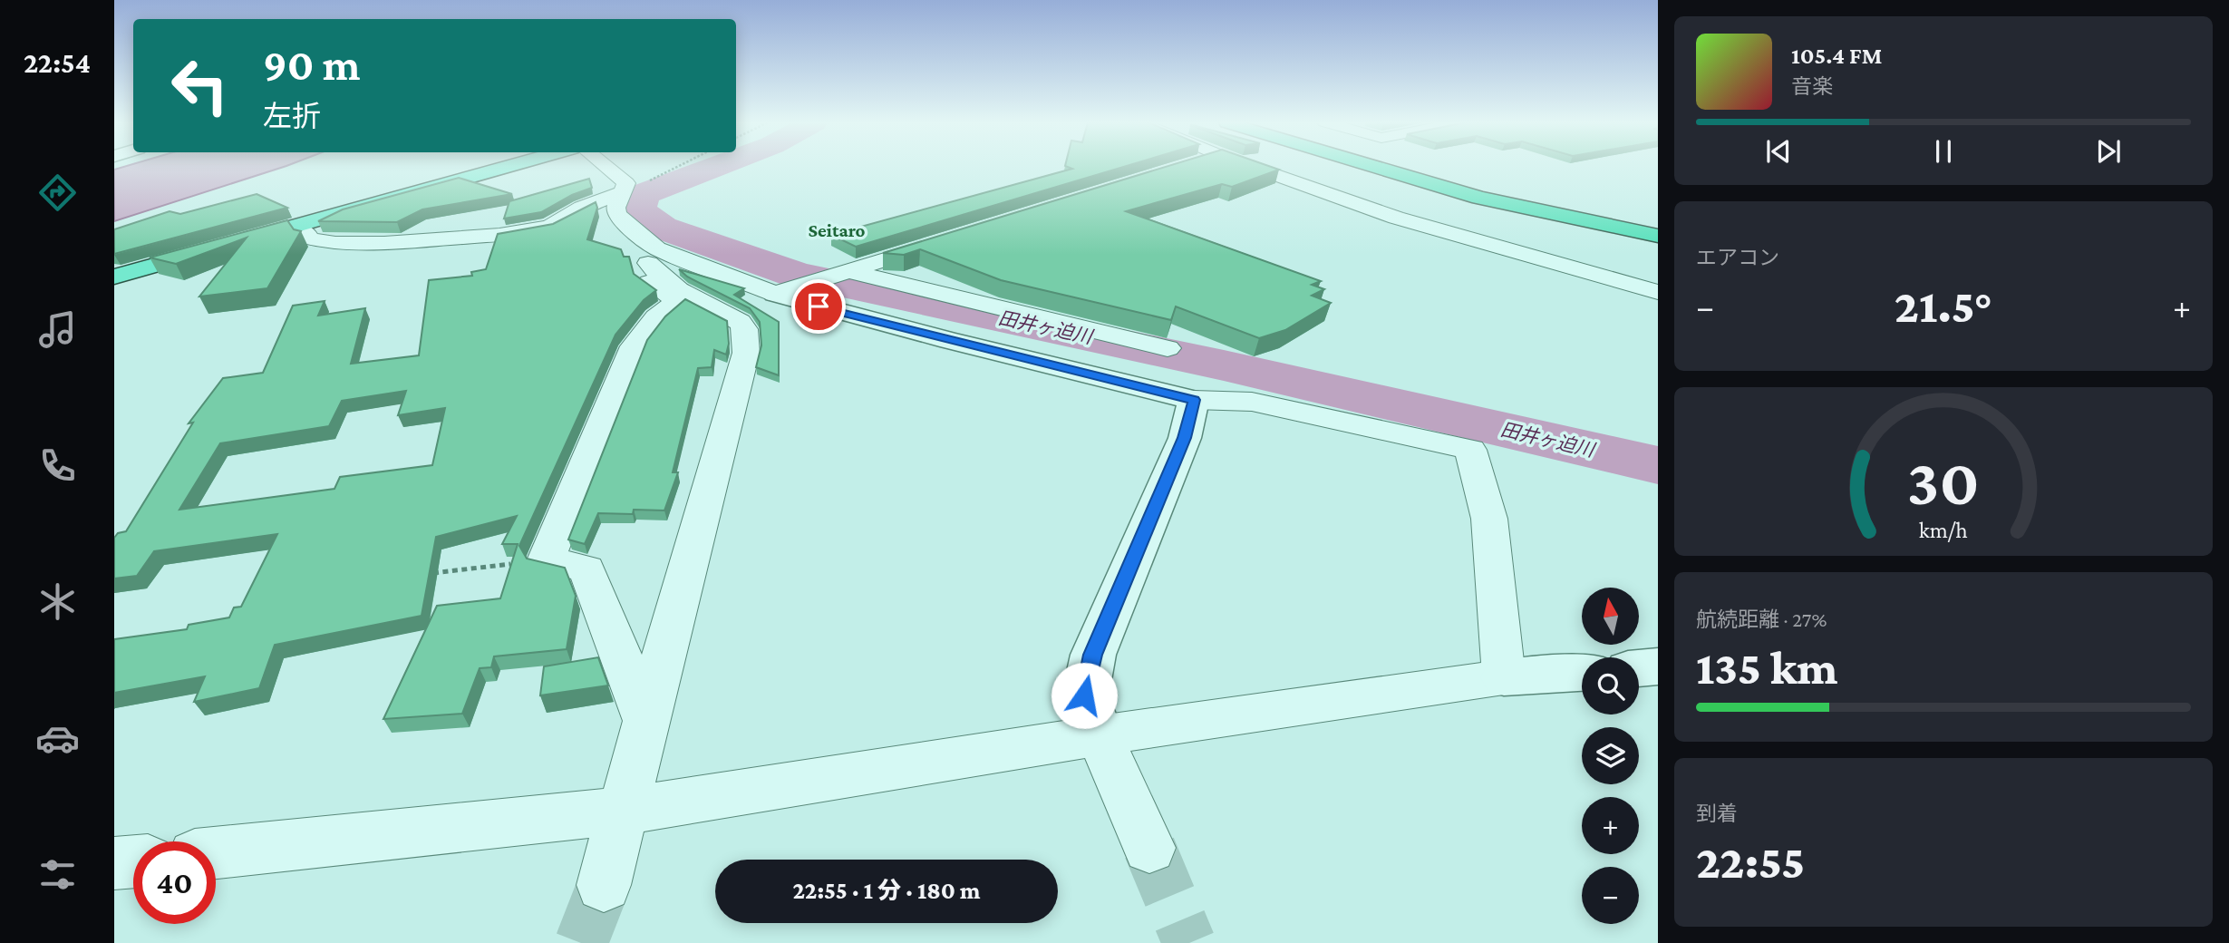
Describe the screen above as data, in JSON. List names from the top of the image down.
{
  "districts": ["Seitaro"],
  "water": ["田井ヶ迫川"],
  "north": "top",
  "page": {
    "tabs": "22:54",
    "turn": ["90 m", "左折"],
    "song": ["105.4 FM", "音楽"],
    "tile": [
      "エアコン",
      ["航続距離 · 27%", "135 km"],
      ["到着", "22:55"]
    ],
    "heat": ["−", "21.5°", "+"],
    "map_buttons": ["+", "−"],
    "limit": "40",
    "trip": "22:55 · 1 分 · 180 m",
    "gauge": ["30", "km/h"]
  }
}
